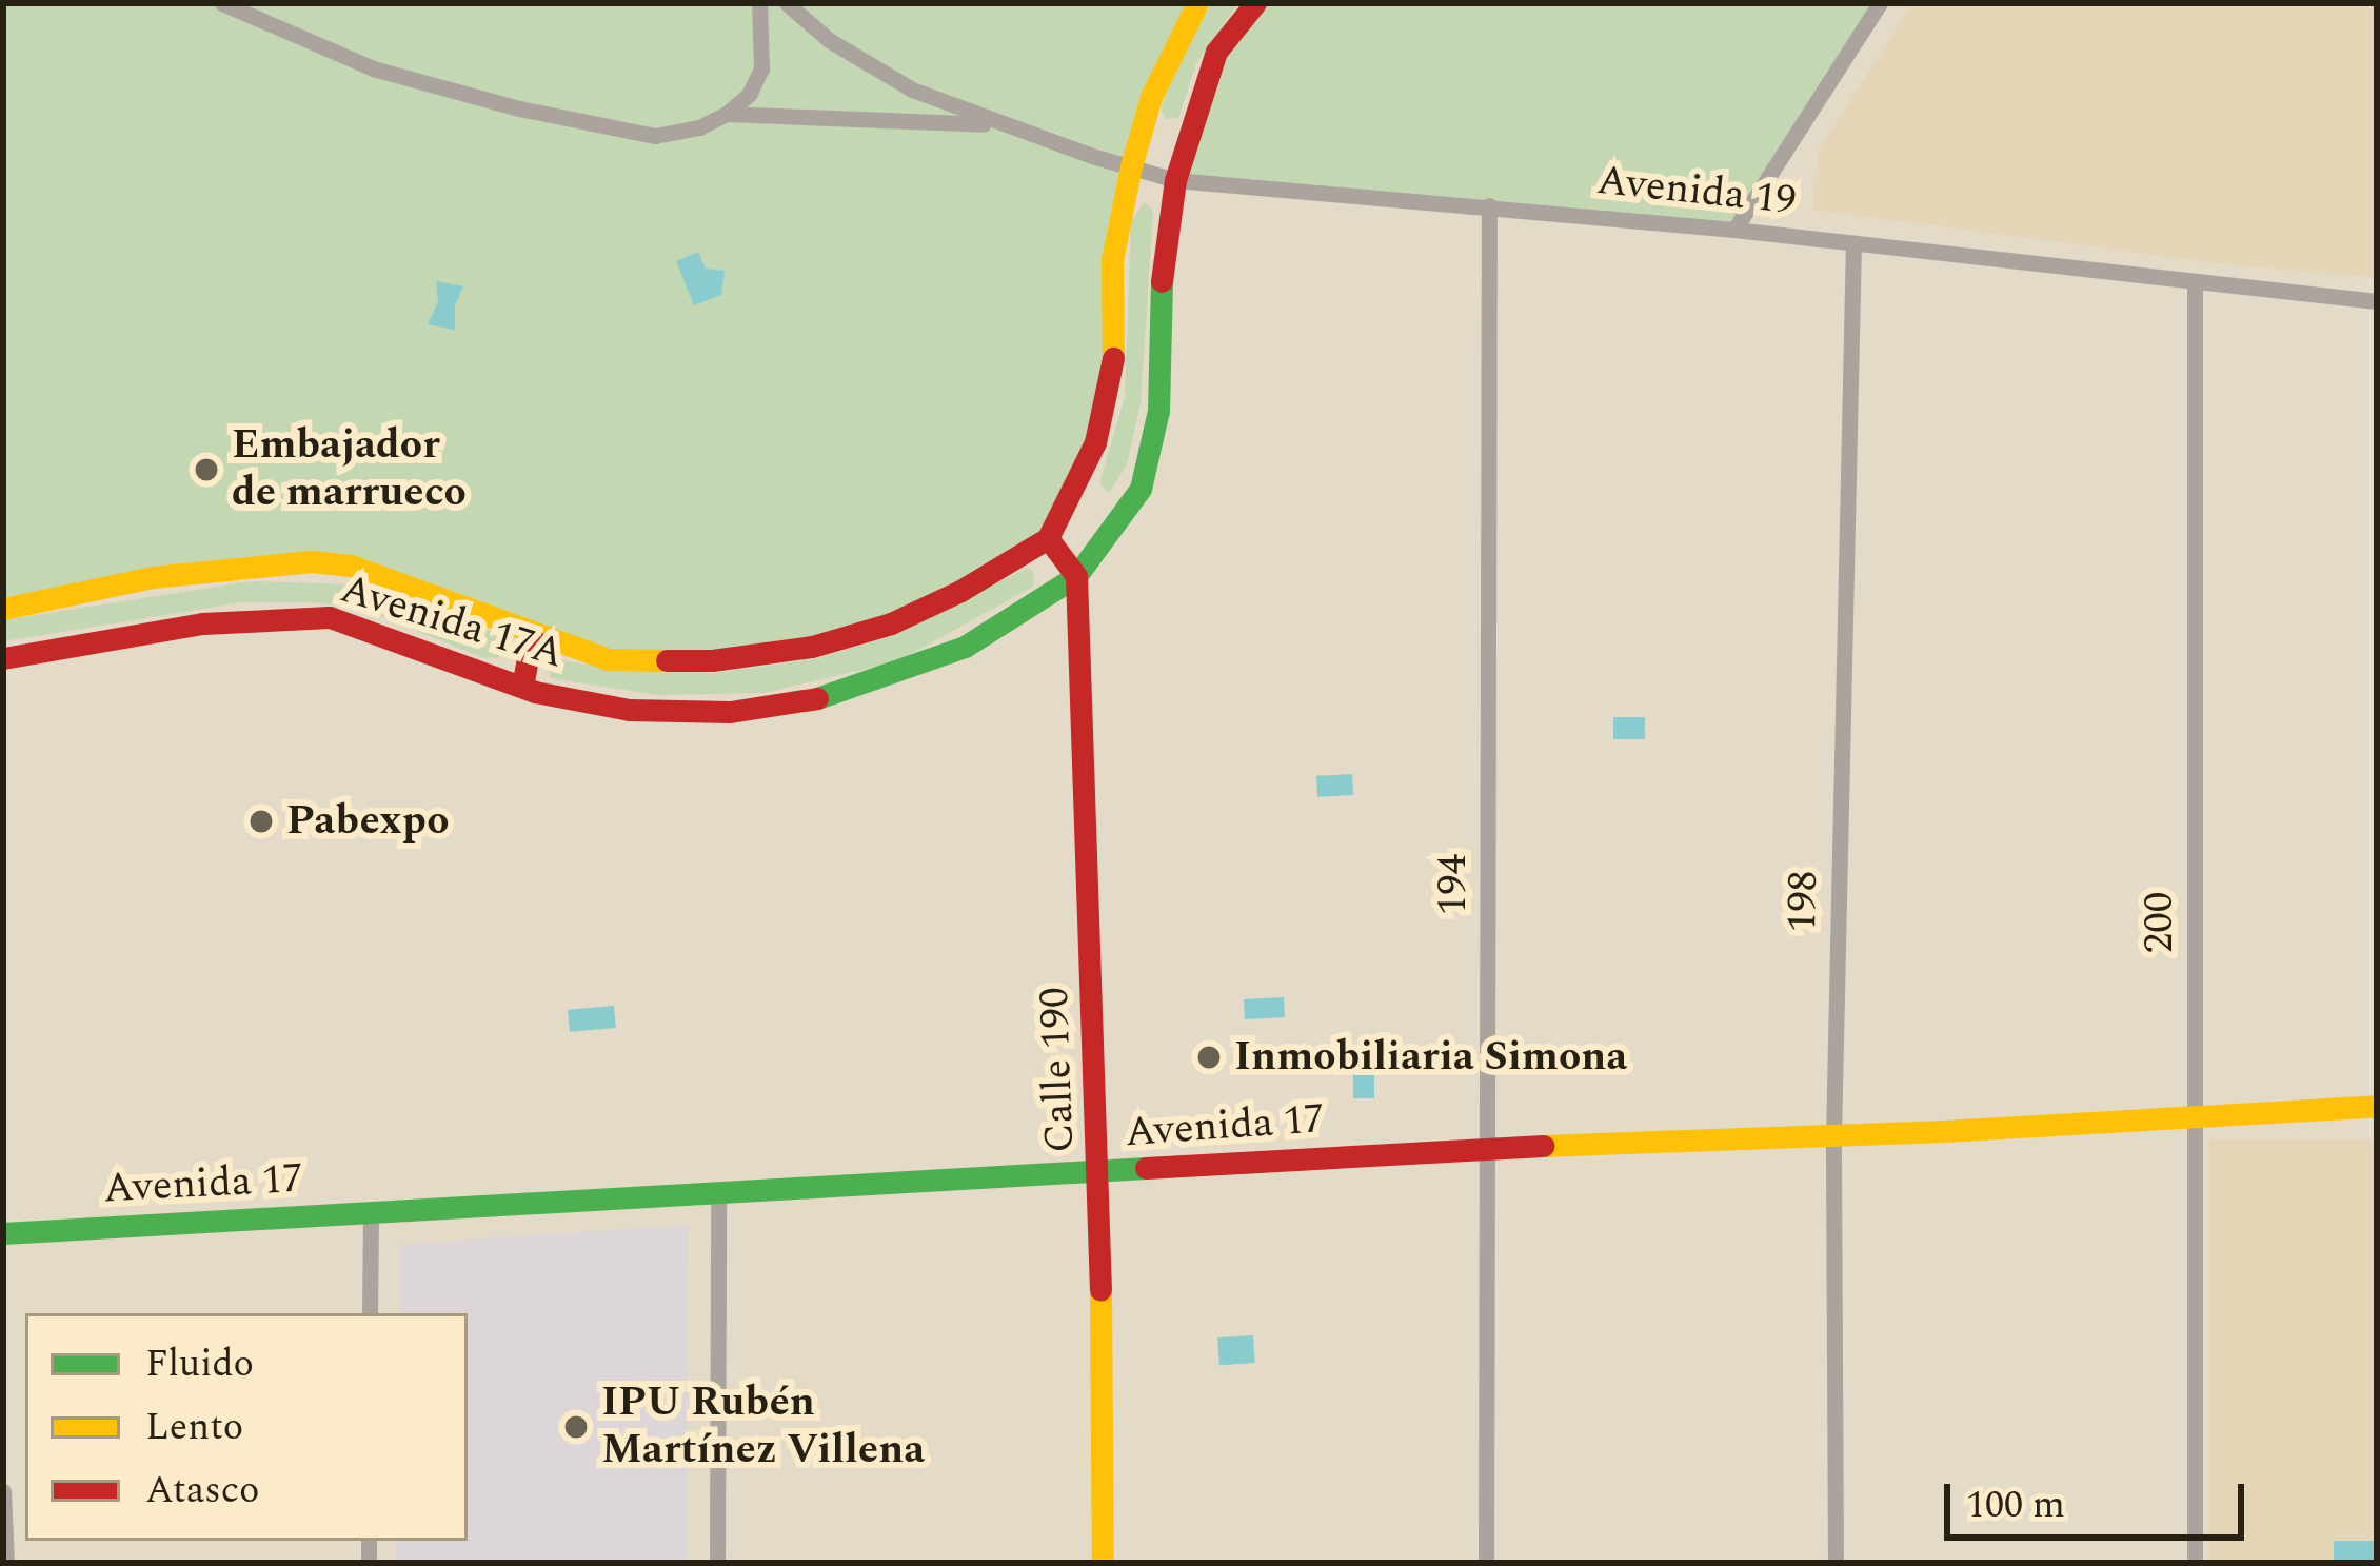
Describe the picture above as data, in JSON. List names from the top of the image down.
{
  "streets": {
    "main road": ["Avenida 17A", "Calle 190", "Avenida 17"],
    "street": [
      "Avenida 19",
      "194",
      "198",
      "200"
    ]
  },
  "crossings": [
    ["Avenida 19", "194"],
    ["Avenida 19", "198"],
    ["Avenida 19", "200"],
    ["Avenida 17A", "Calle 190"],
    ["194", "Avenida 17"],
    ["198", "Avenida 17"],
    ["200", "Avenida 17"],
    ["Calle 190", "Avenida 17"]
  ],
  "places": [
    "Embajador de marrueco",
    "Pabexpo",
    "Inmobiliaria Simona",
    "IPU Rubén Martínez Villena"
  ],
  "legend": ["Fluido", "Lento", "Atasco"],
  "scale_bar": "100 m"
}
